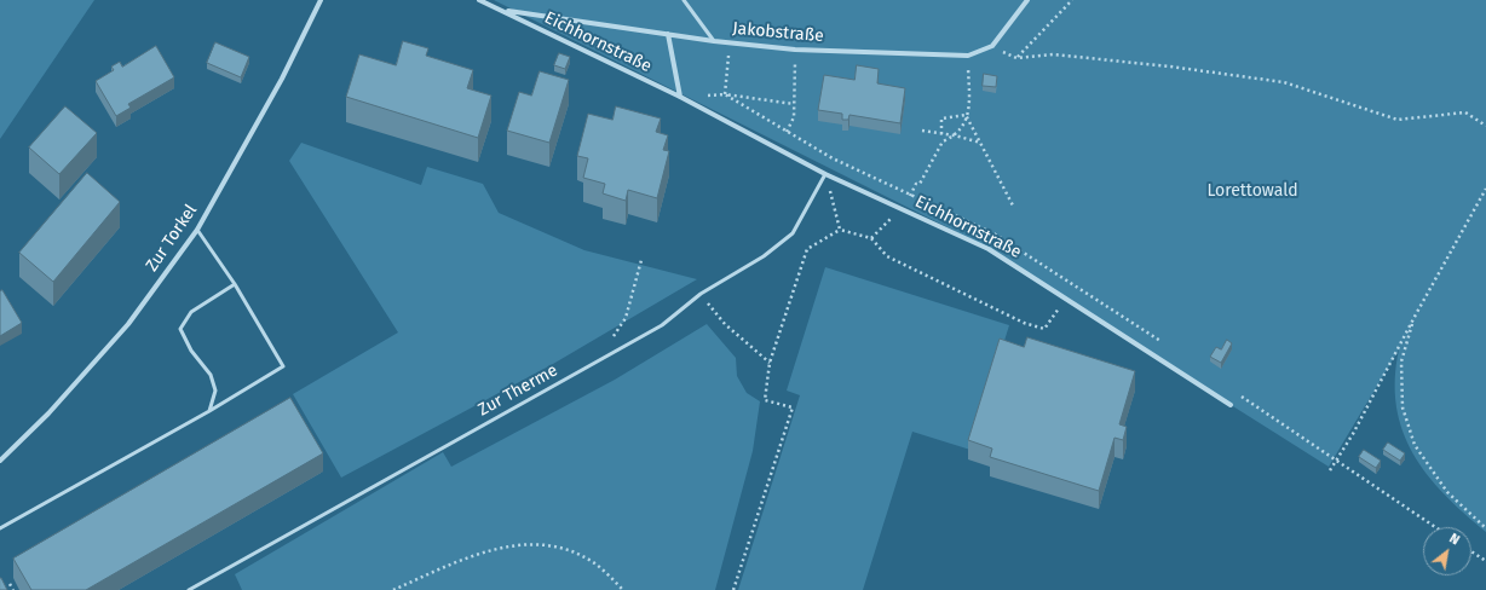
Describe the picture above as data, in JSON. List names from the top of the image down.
{
  "streets": {
    "street": ["Jakobstraße", "Eichhornstraße", "Zur Torkel"],
    "lane": ["Zur Therme"]
  },
  "crossings": [
    ["Jakobstraße", "Eichhornstraße"],
    ["Eichhornstraße", "Zur Therme"]
  ],
  "parks": ["Lorettowald"],
  "north": "top right"
}
